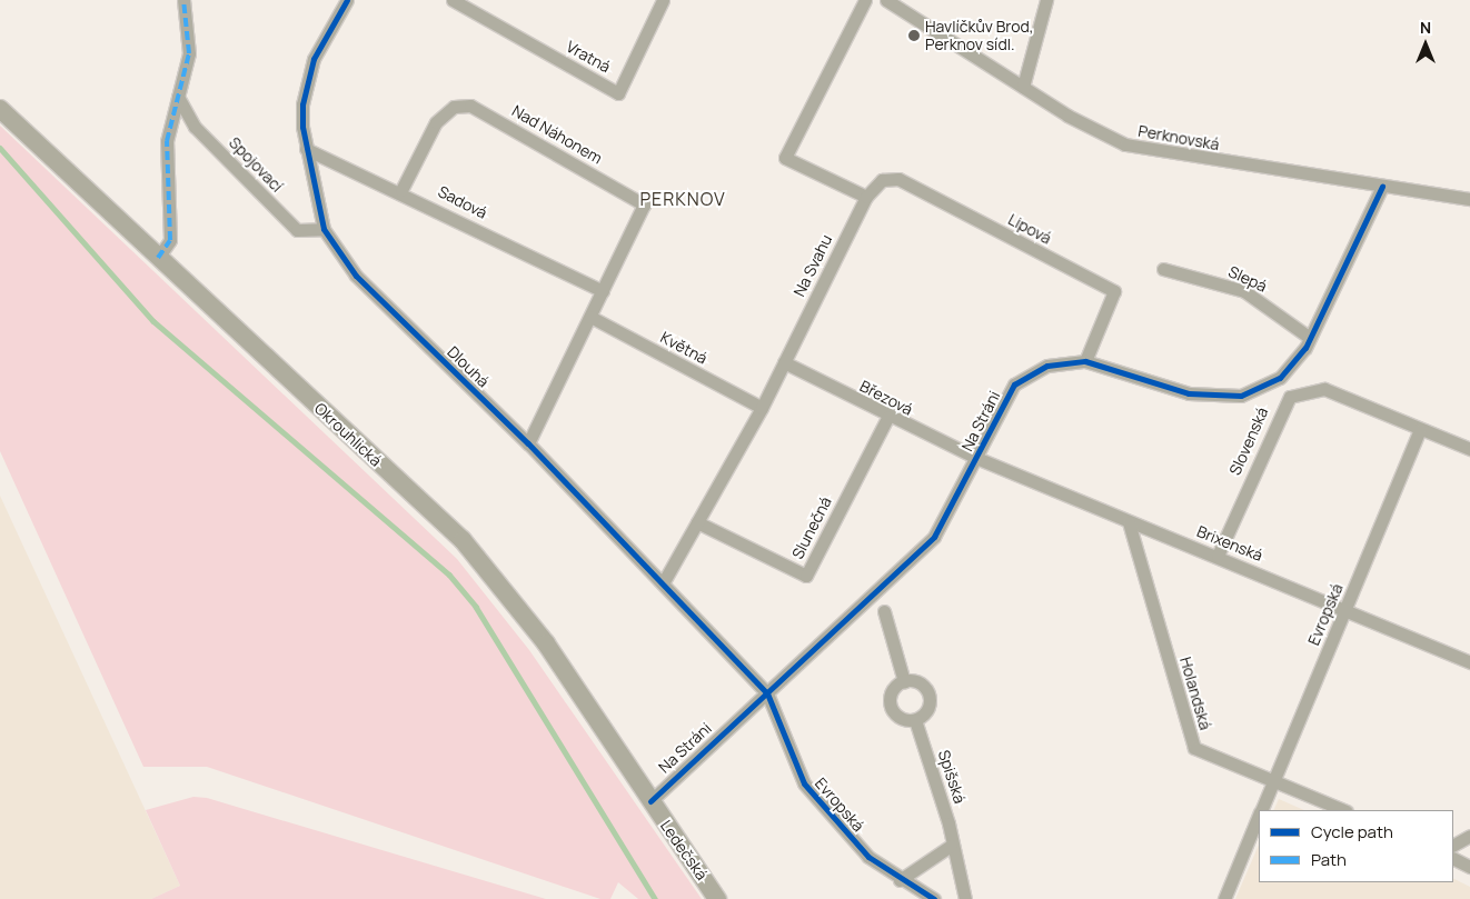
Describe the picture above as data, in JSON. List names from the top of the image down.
{
  "streets": {
    "main road": ["Okrouhlická", "Ledečská"],
    "street": [
      "Vratná",
      "Nad Náhonem",
      "Perknovská",
      "Spojovací",
      "Sadová",
      "Lipová",
      "Na Svahu",
      "Slepá",
      "Květná",
      "Dlouhá",
      "Březová",
      "Na Stráni",
      "Slovenská",
      "Slunečná",
      "Brixenská",
      "Evropská",
      "Holandská",
      "Spišská"
    ]
  },
  "crossings": [
    ["Nad Náhonem", "Sadová"],
    ["Perknovská", "Na Stráni"],
    ["Spojovací", "Dlouhá"],
    ["Sadová", "Dlouhá"],
    ["Lipová", "Na Svahu"],
    ["Lipová", "Na Stráni"],
    ["Na Svahu", "Květná"],
    ["Na Svahu", "Dlouhá"],
    ["Na Svahu", "Březová"],
    ["Na Svahu", "Slunečná"],
    ["Slepá", "Na Stráni"],
    ["Dlouhá", "Na Stráni"],
    ["Dlouhá", "Evropská"],
    ["Březová", "Na Stráni"],
    ["Březová", "Slunečná"],
    ["Březová", "Brixenská"],
    ["Na Stráni", "Okrouhlická"],
    ["Na Stráni", "Brixenská"],
    ["Na Stráni", "Evropská"],
    ["Na Stráni", "Ledečská"],
    ["Okrouhlická", "Ledečská"],
    ["Slovenská", "Brixenská"],
    ["Slovenská", "Evropská"],
    ["Brixenská", "Evropská"],
    ["Brixenská", "Holandská"],
    ["Evropská", "Holandská"]
  ],
  "districts": ["PERKNOV"],
  "places": ["Havlíčkův Brod, Perknov sídl."],
  "legend": ["Cycle path", "Path"],
  "north": "top"
}
